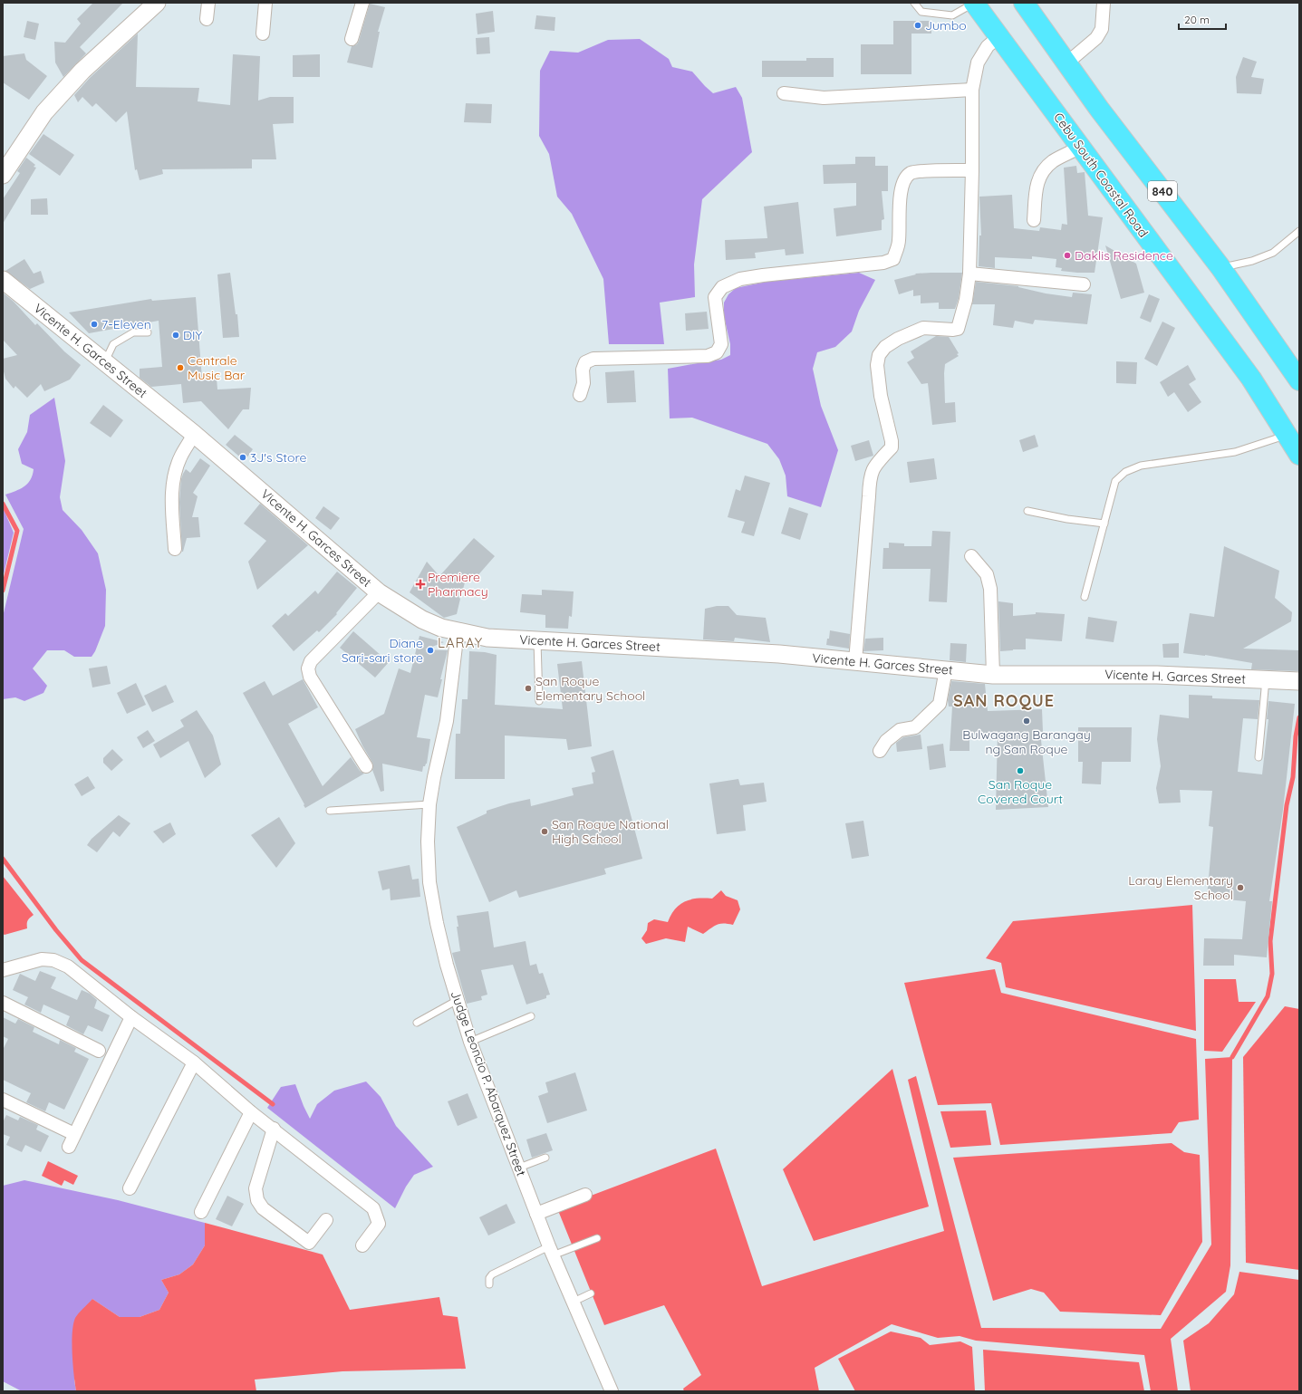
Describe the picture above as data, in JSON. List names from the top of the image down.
{
  "streets": {
    "highway": ["Cebu South Coastal Road", "840"],
    "street": ["Vicente H. Garces Street", "Judge Leoncio P. Abarquez Street"]
  },
  "crossings": [
    ["Vicente H. Garces Street", "Judge Leoncio P. Abarquez Street"]
  ],
  "districts": ["LARAY", "SAN ROQUE"],
  "places": {
    "other": [
      "Jumbo",
      "Daklis Residence",
      "7-Eleven",
      "DIY",
      "Centrale Music Bar",
      "3J's Store",
      "Diane Sari-sari store",
      "San Roque Elementary School",
      "Bulwagang Barangay ng San Roque",
      "San Roque Covered Court",
      "San Roque National High School",
      "Laray Elementary School"
    ],
    "health": ["Premiere Pharmacy"]
  },
  "scale_bar": "20 m"
}
